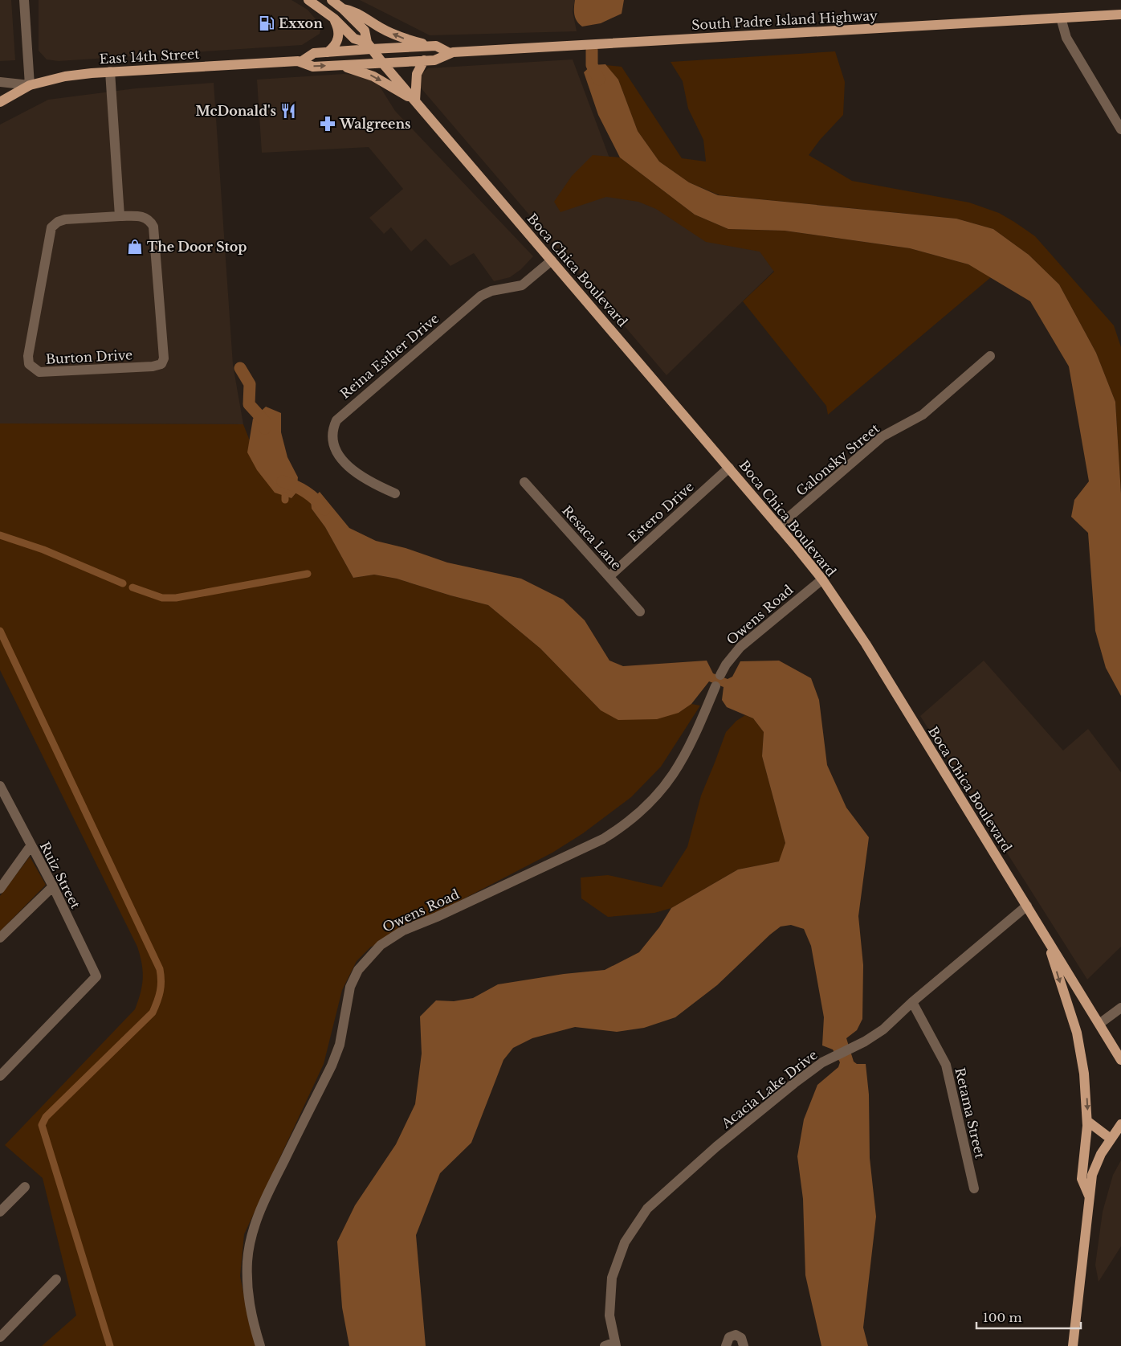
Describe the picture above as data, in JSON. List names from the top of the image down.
{
  "streets": {
    "main road": ["South Padre Island Highway", "East 14th Street", "Boca Chica Boulevard"],
    "street": [
      "Reina Esther Drive",
      "Burton Drive",
      "Galonsky Street",
      "Estero Drive",
      "Resaca Lane",
      "Owens Road",
      "Ruiz Street",
      "Acacia Lake Drive",
      "Retama Street"
    ]
  },
  "crossings": [
    ["South Padre Island Highway", "East 14th Street"],
    ["South Padre Island Highway", "Boca Chica Boulevard"],
    ["East 14th Street", "Boca Chica Boulevard"],
    ["Boca Chica Boulevard", "Reina Esther Drive"],
    ["Boca Chica Boulevard", "Galonsky Street"],
    ["Boca Chica Boulevard", "Estero Drive"],
    ["Boca Chica Boulevard", "Owens Road"],
    ["Boca Chica Boulevard", "Acacia Lake Drive"],
    ["Estero Drive", "Resaca Lane"],
    ["Acacia Lake Drive", "Retama Street"]
  ],
  "places": {
    "fuel station": ["Exxon"],
    "restaurant": ["McDonald's"],
    "pharmacy": ["Walgreens"],
    "shop": ["The Door Stop"]
  },
  "scale_bar": "100 m"
}
